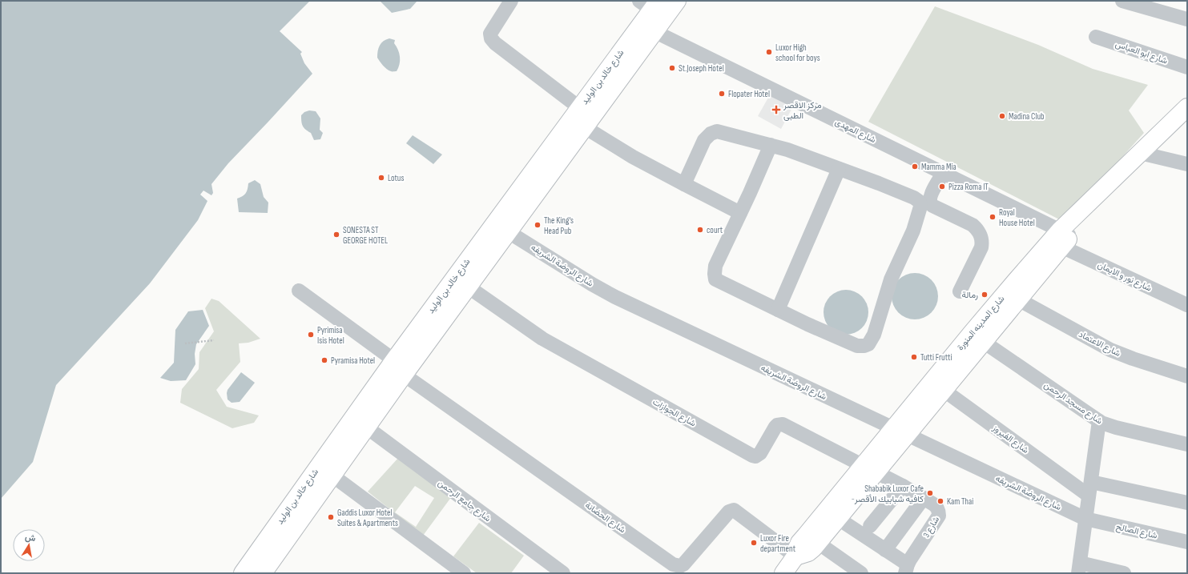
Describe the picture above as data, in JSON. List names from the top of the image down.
{
  "streets": {
    "main road": ["شارع خالد بن الوليد", "شارع المدينه المنورة"],
    "street": [
      "شارع ابو العباس",
      "شارع المهدى",
      "شارع الروضة الشريفه",
      "شارع نور و الايمان",
      "شارع الاعتماد",
      "شارع مسجد الرحمن",
      "شارع الجوازات",
      "شارع الفيروز",
      "شارع جامع الرحمن",
      "شارع الحضانة",
      "شارع 3",
      "شارع الصالح"
    ]
  },
  "crossings": [
    ["شارع خالد بن الوليد", "شارع المهدى"],
    ["شارع خالد بن الوليد", "شارع الروضة الشريفه"],
    ["شارع خالد بن الوليد", "شارع الجوازات"],
    ["شارع خالد بن الوليد", "شارع جامع الرحمن"],
    ["شارع خالد بن الوليد", "شارع الحضانة"],
    ["شارع المهدى", "شارع نور و الايمان"],
    ["شارع المهدى", "شارع المدينه المنورة"],
    ["شارع الروضة الشريفه", "شارع المدينه المنورة"],
    ["شارع الروضة الشريفه", "شارع الصالح"],
    ["شارع نور و الايمان", "شارع المدينه المنورة"],
    ["شارع المدينه المنورة", "شارع الاعتماد"],
    ["شارع المدينه المنورة", "شارع مسجد الرحمن"],
    ["شارع المدينه المنورة", "شارع الجوازات"],
    ["شارع المدينه المنورة", "شارع الفيروز"],
    ["شارع المدينه المنورة", "شارع الحضانة"],
    ["شارع المدينه المنورة", "شارع 3"],
    ["شارع الجوازات", "شارع 3"]
  ],
  "places": {
    "other": [
      "Luxor High school for boys",
      "St.Joseph Hotel",
      "Flopater Hotel",
      "Madina Club",
      "Mamma Mia",
      "Lotus",
      "Pizza Roma IT",
      "Royal House Hotel",
      "The King's Head Pub",
      "court",
      "SONESTA ST GEORGE HOTEL",
      "رمالة",
      "Pyrimisa Isis Hotel",
      "Tutti Frutti",
      "Pyramisa Hotel",
      "Shababik Luxor Cafe -كافيه شبابيك الأقصر",
      "Kam Thai",
      "Gaddis Luxor Hotel Suites & Apartments",
      "Luxor Fire department"
    ],
    "health": ["مركز الاقصر الطبى"]
  },
  "north": "top"
}
